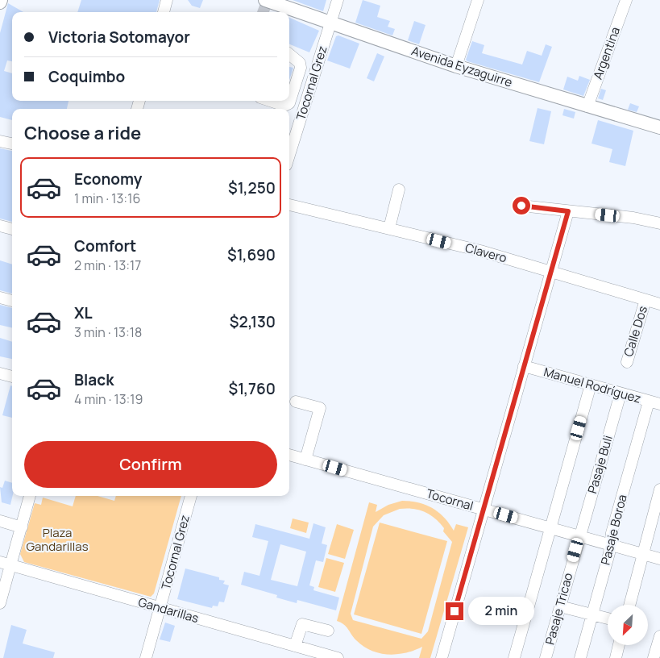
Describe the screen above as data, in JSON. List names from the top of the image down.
{
  "streets": {
    "main road": ["Avenida Eyzaguirre"],
    "street": [
      "Argentina",
      "Tocornal Grez",
      "Clavero",
      "Calle Dos",
      "Manuel Rodríguez",
      "Pasaje Buli",
      "Tocornal",
      "Pasaje Boroa",
      "Pasaje Tricao",
      "Gandarillas"
    ]
  },
  "crossings": [
    ["Argentina", "Avenida Eyzaguirre"],
    ["Avenida Eyzaguirre", "Tocornal Grez"],
    ["Tocornal Grez", "Gandarillas"],
    ["Clavero", "Calle Dos"],
    ["Manuel Rodríguez", "Pasaje Buli"],
    ["Manuel Rodríguez", "Pasaje Boroa"],
    ["Pasaje Buli", "Tocornal"],
    ["Pasaje Buli", "Pasaje Tricao"],
    ["Tocornal", "Pasaje Boroa"],
    ["Tocornal", "Pasaje Tricao"]
  ],
  "parks": ["Plaza Gandarillas"],
  "north": "bottom left",
  "page": {
    "banner": ["Victoria Sotomayor", "Coquimbo"],
    "heading": "Choose a ride",
    "list": [
      {
        "name": "Economy",
        "note": "1 min · 13:16",
        "value": "$1,250"
      },
      {
        "name": "Comfort",
        "note": "2 min · 13:17",
        "value": "$1,690"
      },
      {
        "name": "XL",
        "note": "3 min · 13:18",
        "value": "$2,130"
      },
      {
        "name": "Black",
        "note": "4 min · 13:19",
        "value": "$1,760"
      }
    ],
    "buttons": "Confirm",
    "bubble": "2 min"
  }
}
